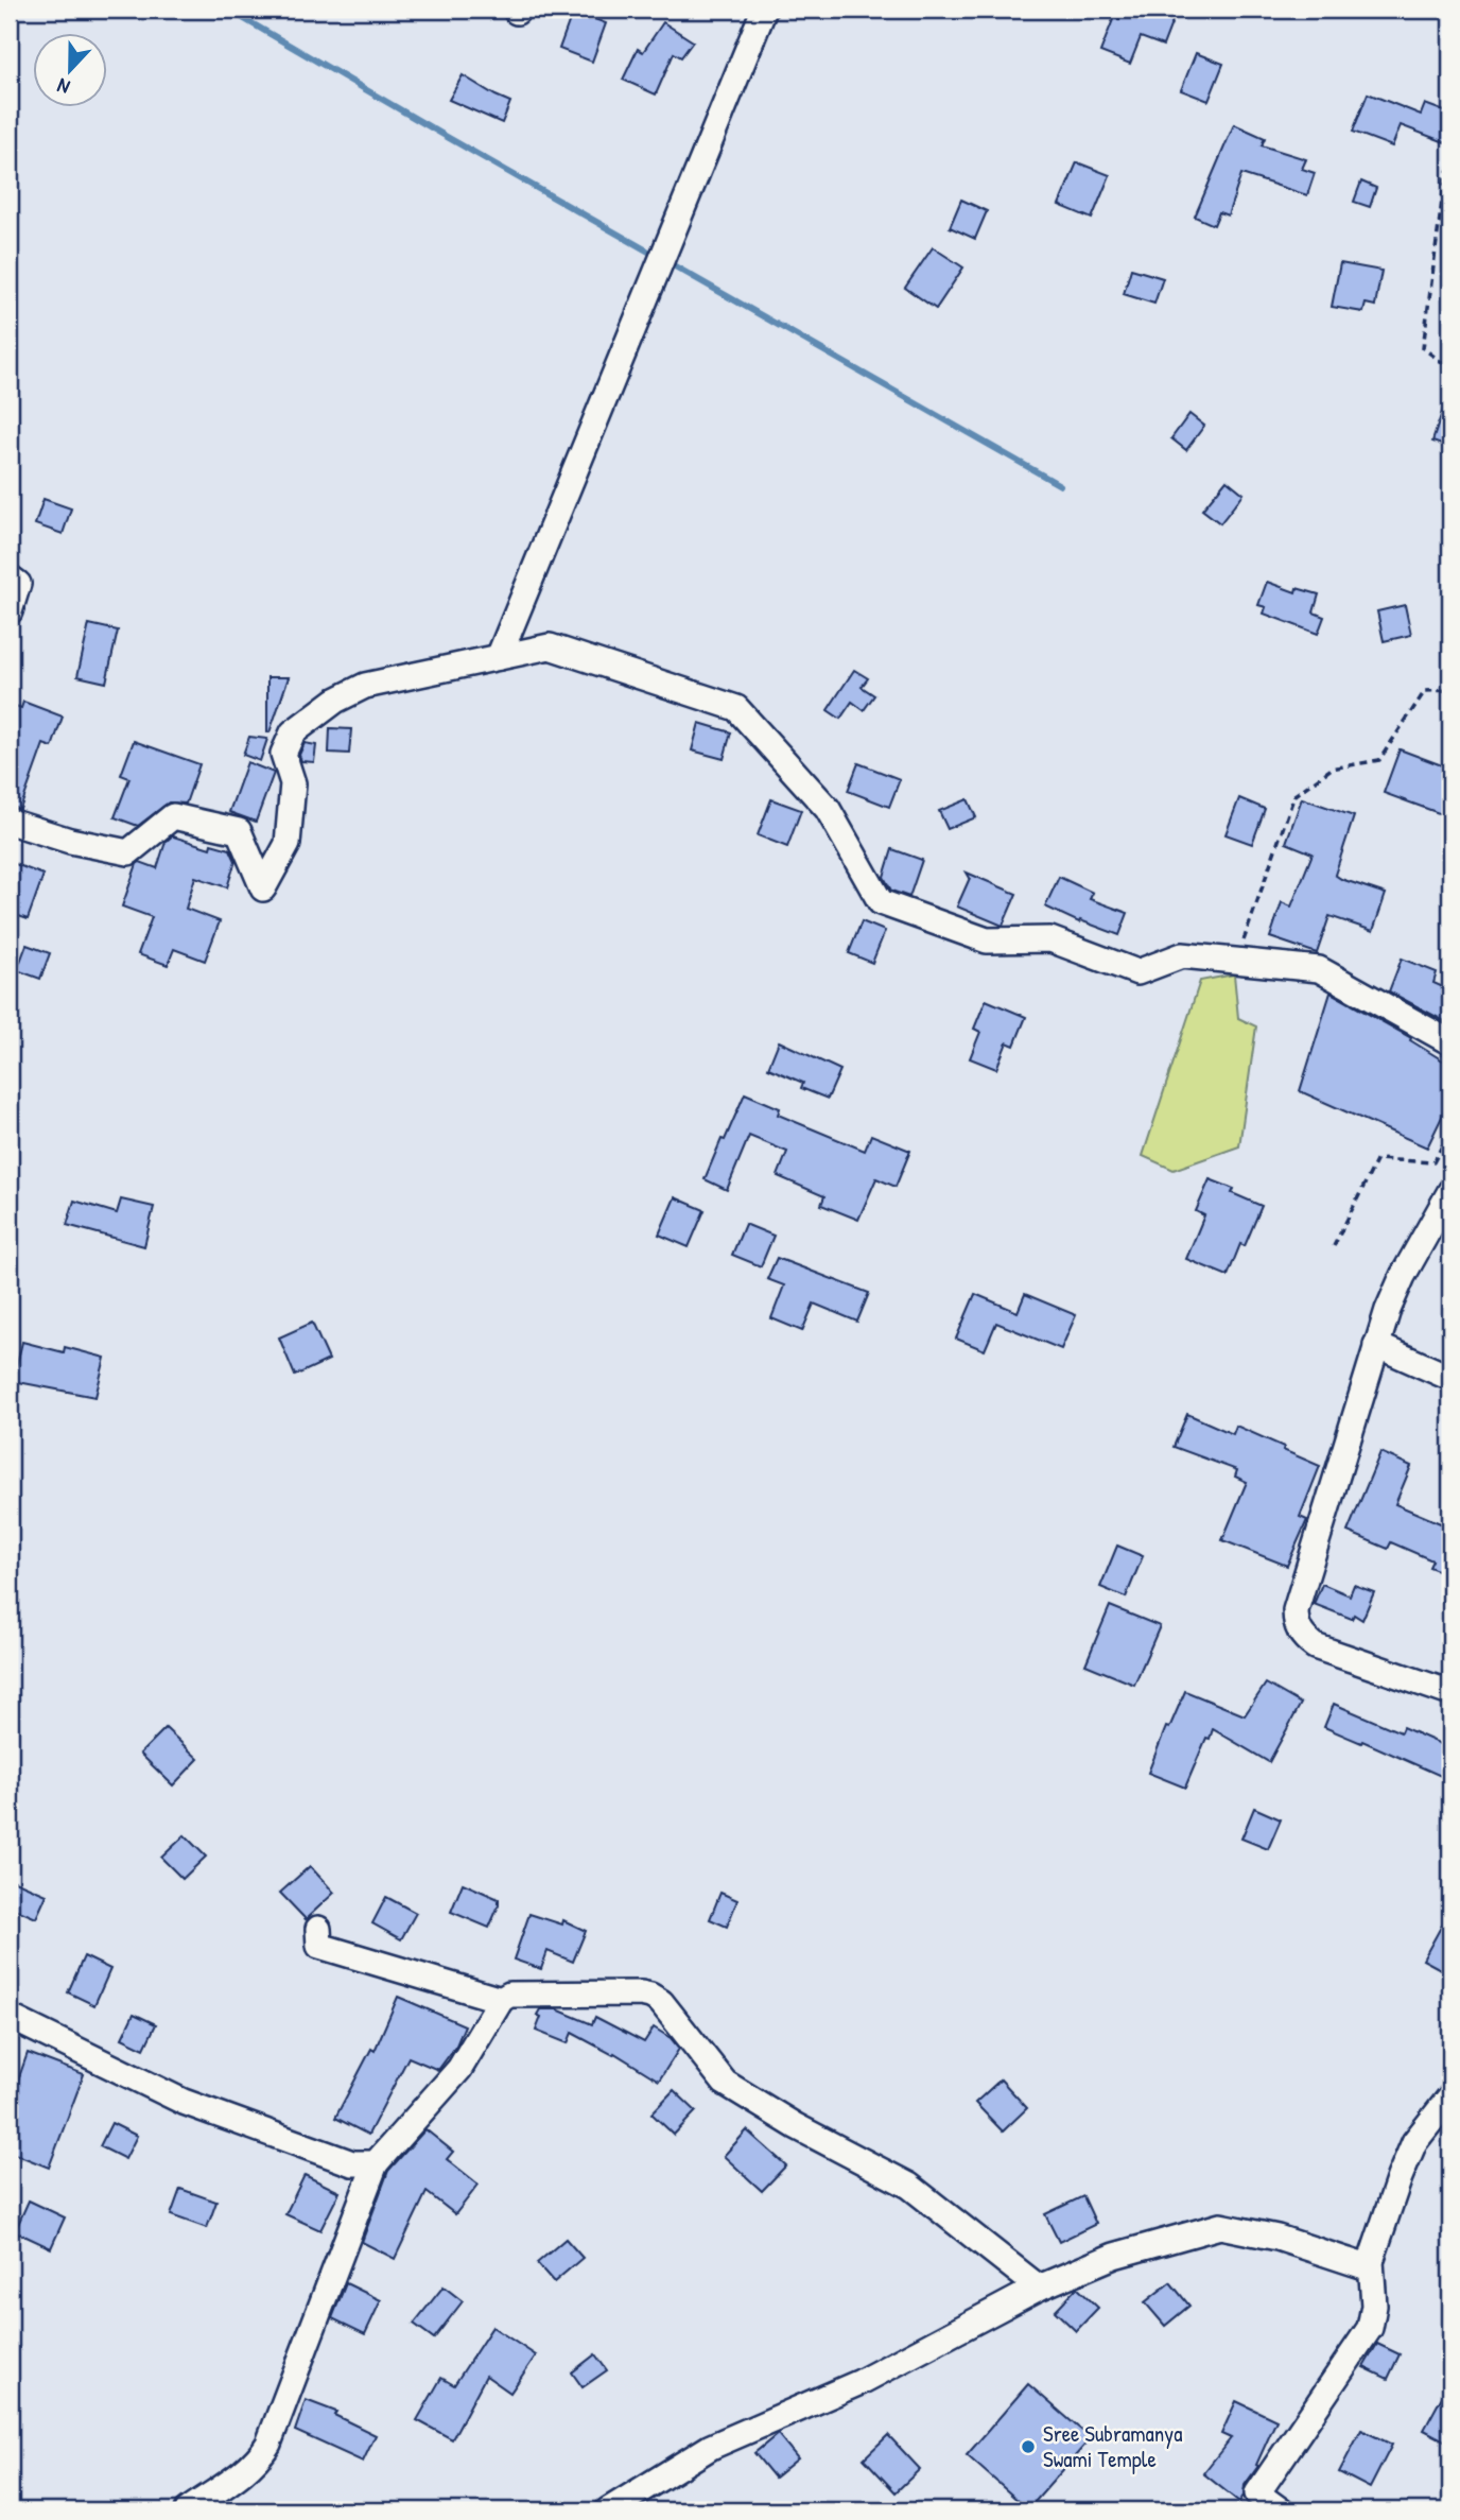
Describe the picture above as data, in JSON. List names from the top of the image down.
{
  "places": ["Sree Subramanya Swami Temple"],
  "north": "bottom"
}
